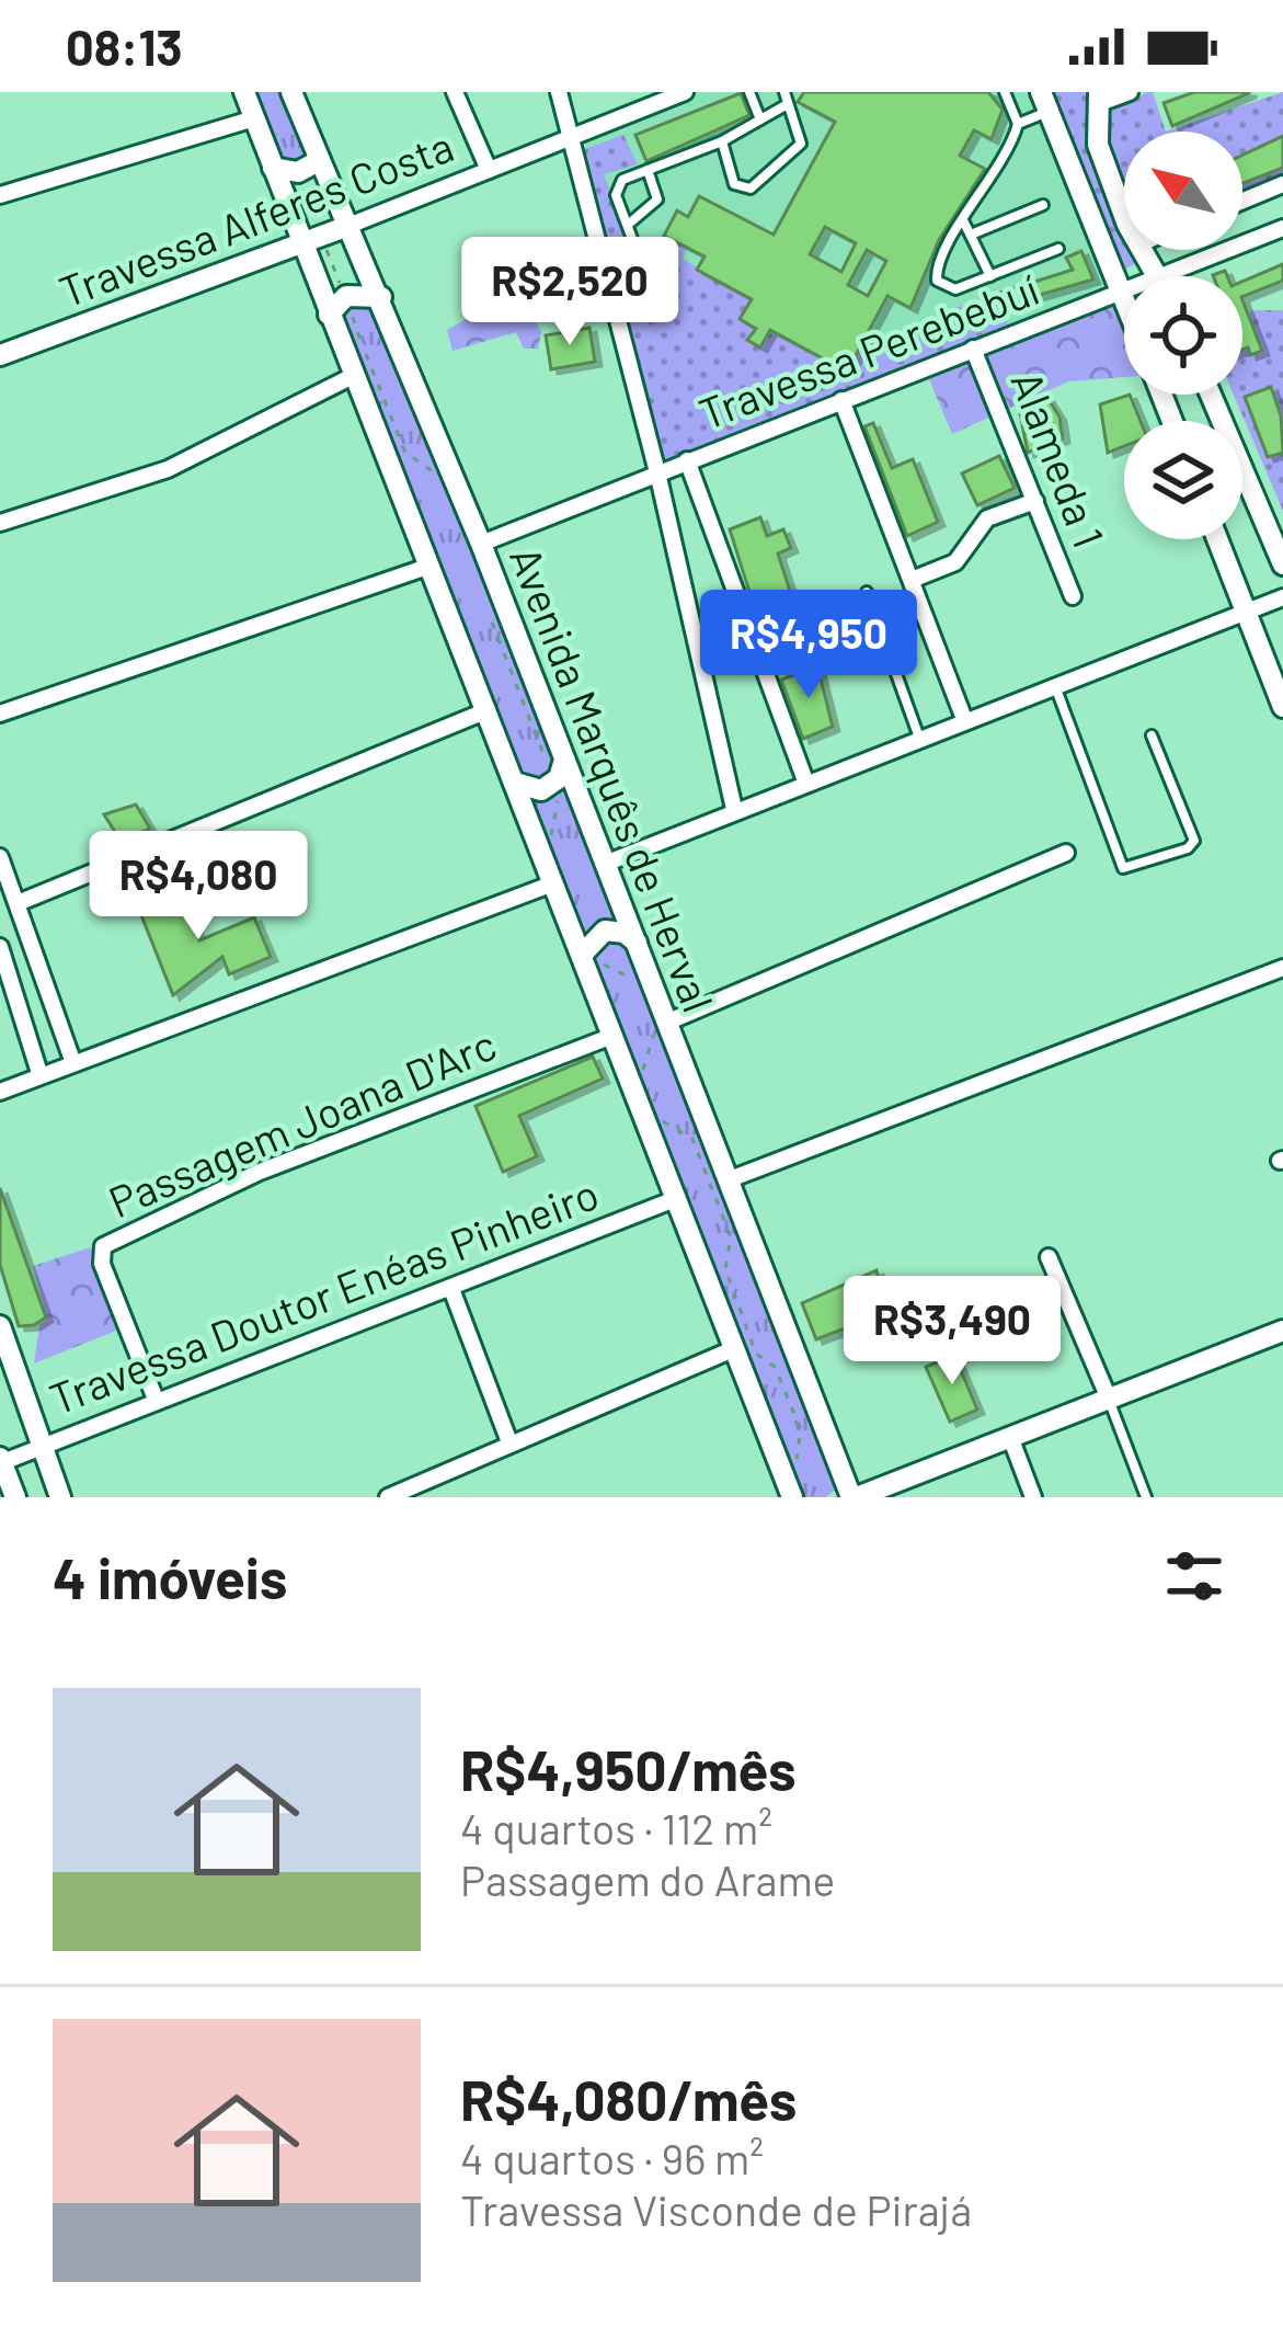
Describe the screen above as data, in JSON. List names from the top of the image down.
{
  "streets": {
    "main road": ["Travessa Alferes Costa", "Avenida Marquês de Herval"],
    "street": [
      "Travessa Perebebuí",
      "Alameda 1",
      "Passagem Joana D'Arc",
      "Travessa Doutor Enéas Pinheiro"
    ]
  },
  "crossings": [
    ["Travessa Alferes Costa", "Avenida Marquês de Herval"],
    ["Travessa Perebebuí", "Alameda 1"],
    ["Travessa Perebebuí", "Avenida Marquês de Herval"],
    ["Passagem Joana D'Arc", "Travessa Doutor Enéas Pinheiro"]
  ],
  "north": "top left",
  "page": {
    "status": "08:13",
    "price": [
      "R$2,520",
      "R$4,950",
      "R$4,080",
      "R$3,490"
    ],
    "heading": "4 imóveis",
    "list": [
      {
        "name": "R$4,950/mês",
        "note": "4 quartos · 112 m² · Passagem do Arame"
      },
      {
        "name": "R$4,080/mês",
        "note": "4 quartos · 96 m² · Travessa Visconde de Pirajá"
      }
    ]
  }
}
